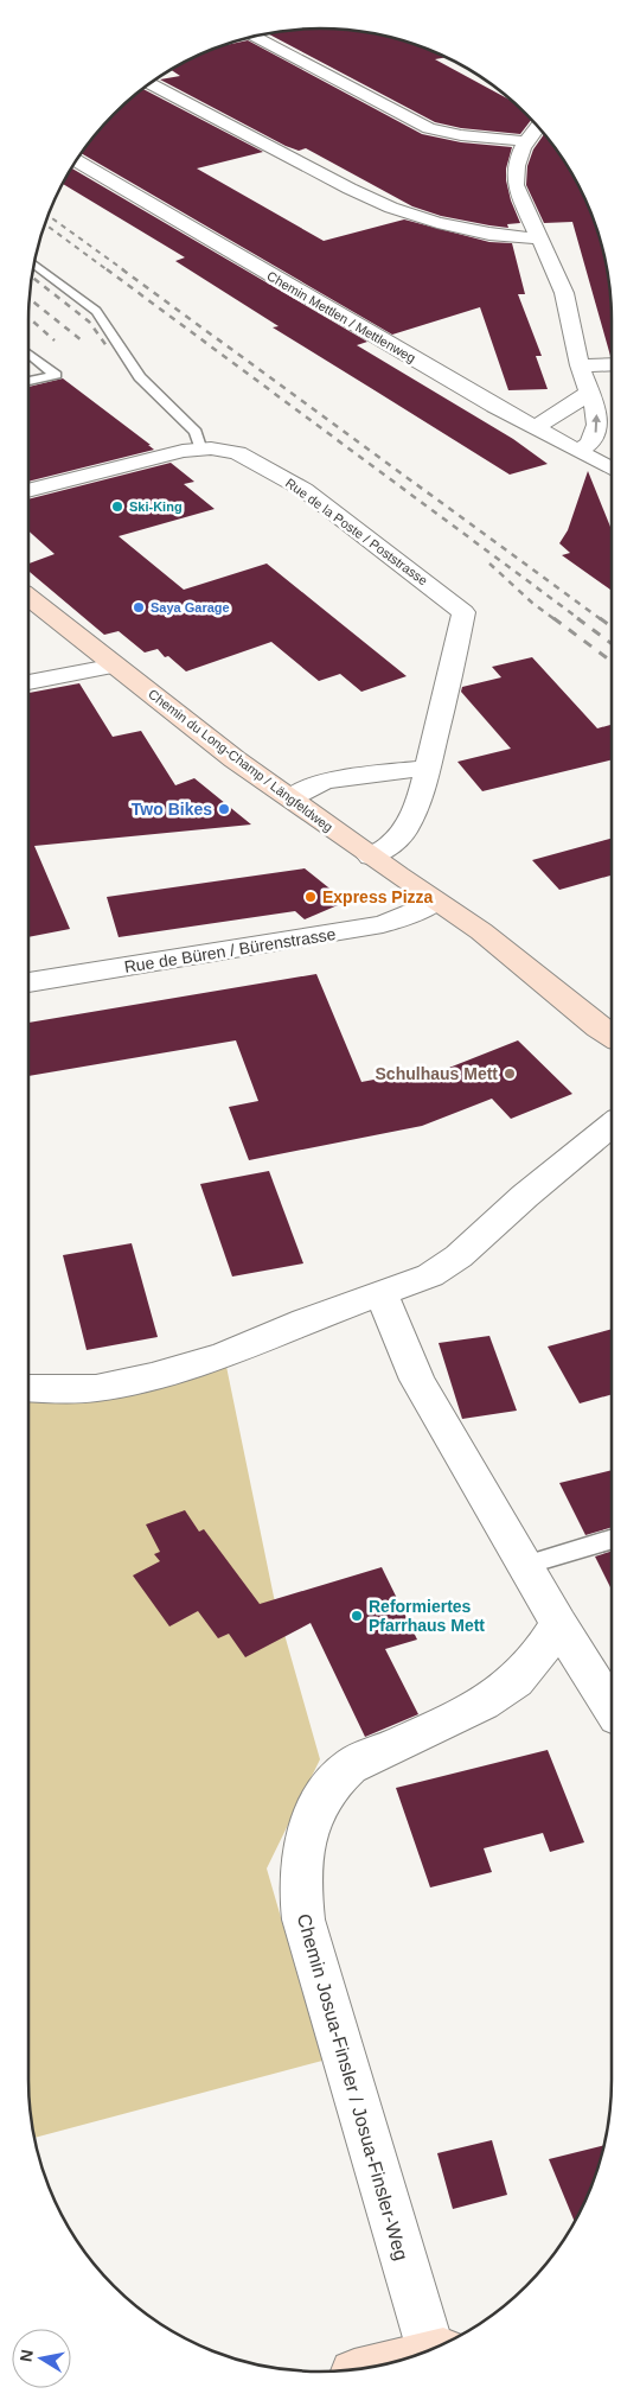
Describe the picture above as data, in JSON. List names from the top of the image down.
{
  "streets": {
    "main road": ["Chemin du Long-Champ / Längfeldweg"],
    "street": [
      "Chemin Mettlen / Mettlenweg",
      "Rue de la Poste / Poststrasse",
      "Rue de Büren / Bürenstrasse",
      "Chemin Josua-Finsler / Josua-Finsler-Weg"
    ]
  },
  "crossings": [
    ["Rue de la Poste / Poststrasse", "Chemin du Long-Champ / Längfeldweg"],
    ["Chemin du Long-Champ / Längfeldweg", "Rue de Büren / Bürenstrasse"]
  ],
  "places": [
    "Ski-King",
    "Saya Garage",
    "Two Bikes",
    "Express Pizza",
    "Schulhaus Mett",
    "Reformiertes Pfarrhaus Mett"
  ],
  "north": "left"
}
